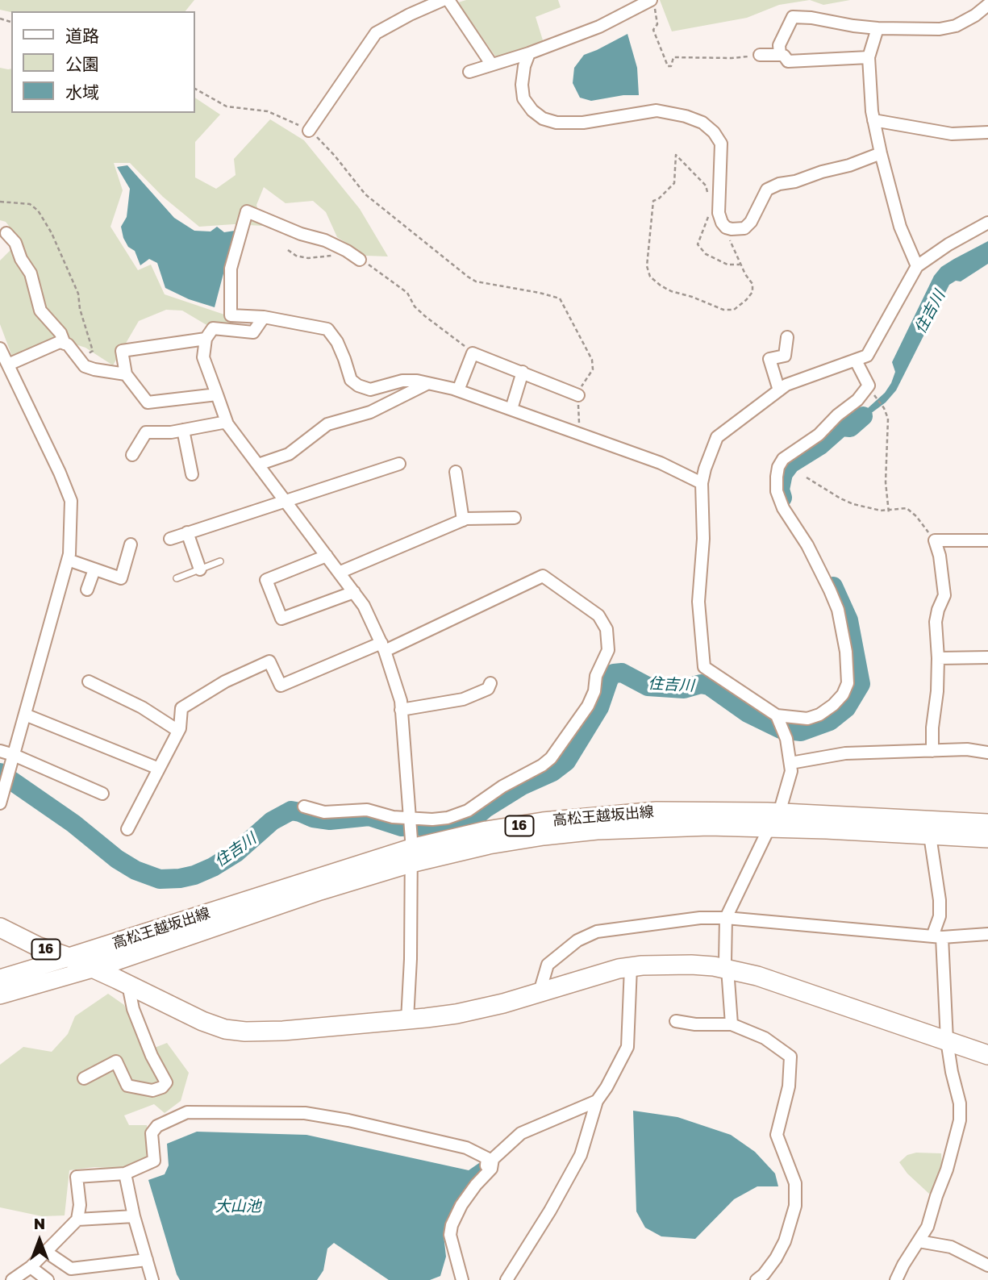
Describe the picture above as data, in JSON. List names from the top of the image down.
{
  "streets": {
    "main road": ["高松王越坂出線", "16"]
  },
  "crossings": [
    ["高松王越坂出線", "16"]
  ],
  "water": ["住吉川", "大山池"],
  "legend": ["道路", "公園", "水域"],
  "north": "top"
}
